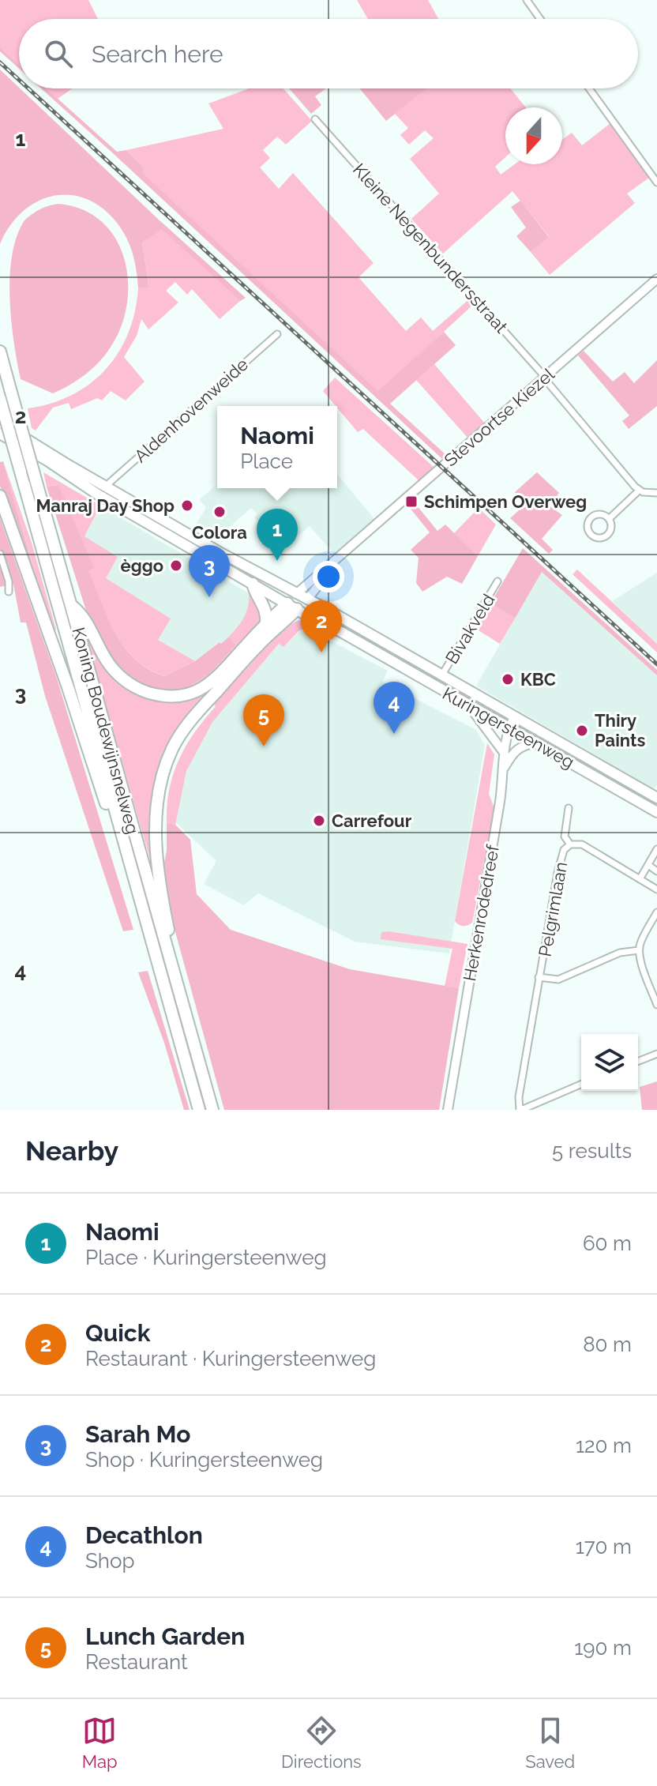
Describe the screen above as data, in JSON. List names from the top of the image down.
{
  "streets": {
    "highway": ["Koning Boudewijnsnelweg"],
    "main road": ["Stevoortse Kiezel", "Kuringersteenweg", "Herkenrodedreef"],
    "street": [
      "Kleine Negenbundersstraat",
      "Aldenhovenweide",
      "Bivakveld",
      "Pelgrimlaan"
    ]
  },
  "crossings": [
    ["Kleine Negenbundersstraat", "Stevoortse Kiezel"],
    ["Aldenhovenweide", "Kuringersteenweg"],
    ["Stevoortse Kiezel", "Kuringersteenweg"],
    ["Bivakveld", "Kuringersteenweg"],
    ["Kuringersteenweg", "Herkenrodedreef"]
  ],
  "places": {
    "transit": ["Schimpen Overweg"],
    "other": [
      "Manraj Day Shop",
      "Colora",
      "èggo",
      "KBC",
      "Thiry Paints",
      "Carrefour"
    ]
  },
  "north": "bottom",
  "page": {
    "search": "Search here",
    "popup": ["Naomi", "Place"],
    "pins": [
      "1",
      "3",
      "2",
      "4",
      "5"
    ],
    "heading": ["Nearby", "5 results"],
    "list": [
      {
        "mark": "1",
        "name": "Naomi",
        "note": "Place · Kuringersteenweg",
        "value": "60 m"
      },
      {
        "mark": "2",
        "name": "Quick",
        "note": "Restaurant · Kuringersteenweg",
        "value": "80 m"
      },
      {
        "mark": "3",
        "name": "Sarah Mo",
        "note": "Shop · Kuringersteenweg",
        "value": "120 m"
      },
      {
        "mark": "4",
        "name": "Decathlon",
        "note": "Shop",
        "value": "170 m"
      },
      {
        "mark": "5",
        "name": "Lunch Garden",
        "note": "Restaurant",
        "value": "190 m"
      }
    ],
    "nav": ["Map", "Directions", "Saved"]
  },
  "grid": {
    "rows": [
      "1",
      "2",
      "3",
      "4"
    ]
  }
}
